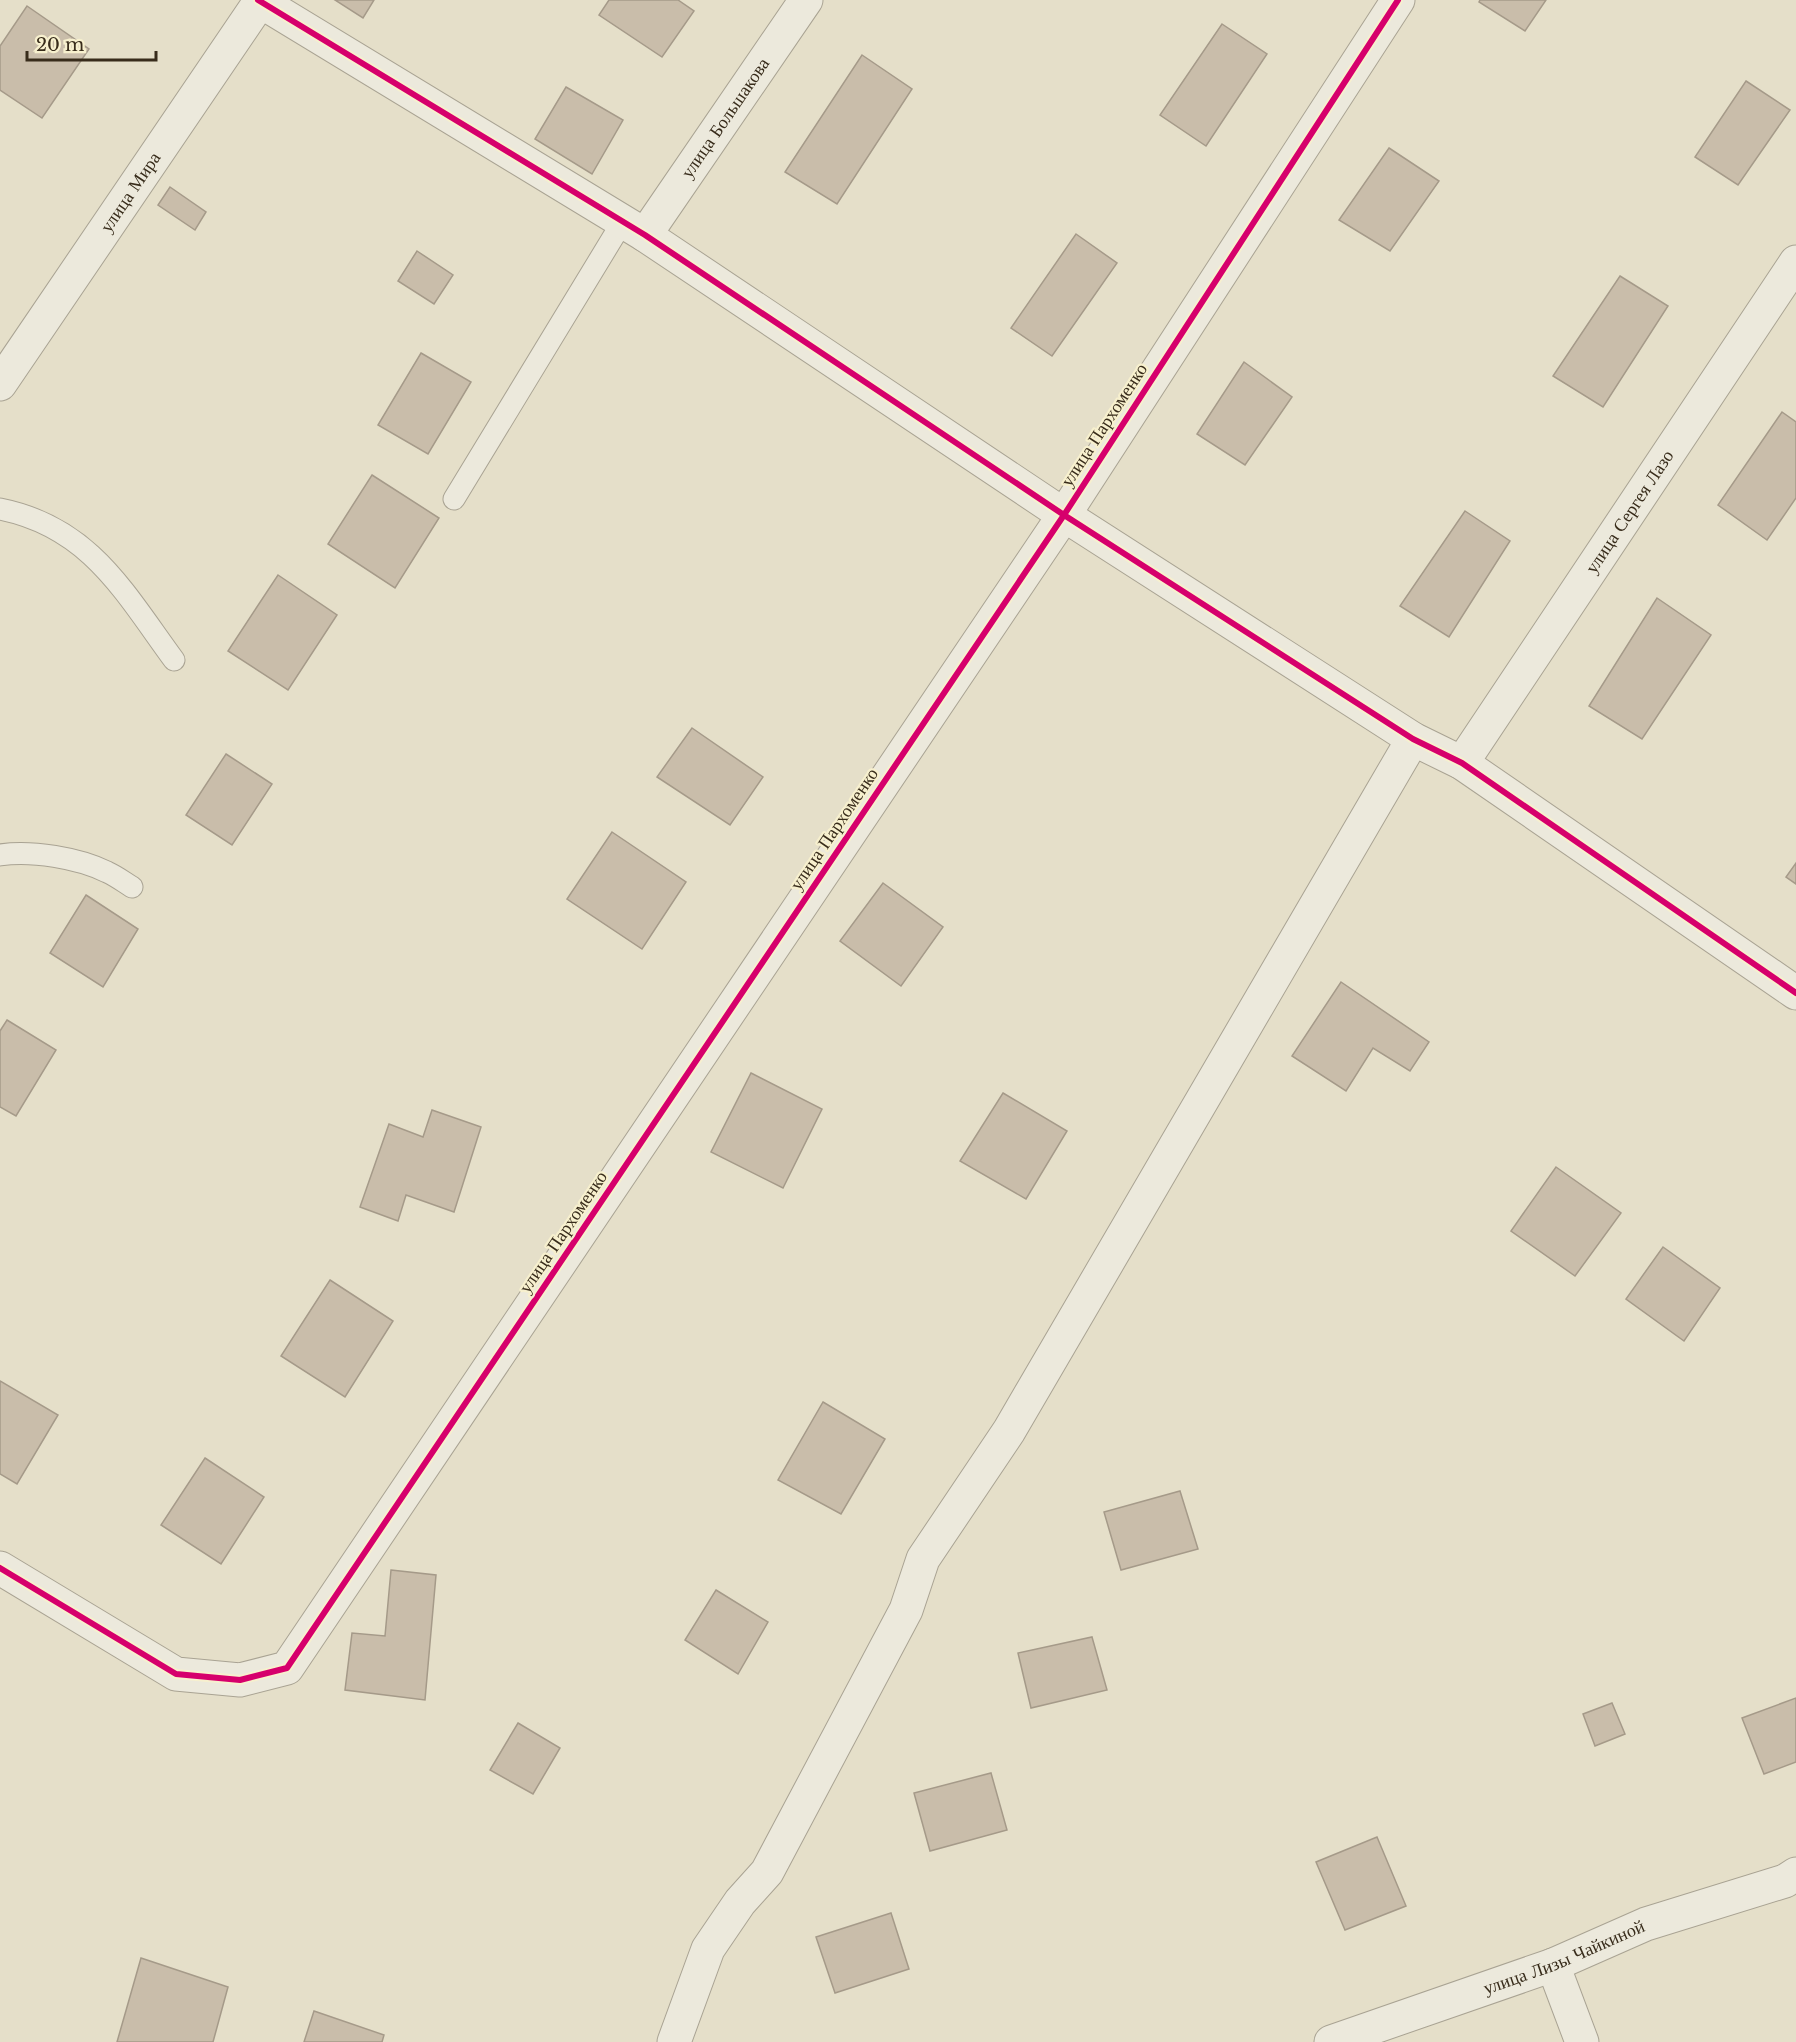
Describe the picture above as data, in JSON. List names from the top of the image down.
{
  "streets": {
    "street": [
      "улица Большакова",
      "улица Мира",
      "улица Пархоменко",
      "улица Сергея Лазо",
      "улица Лизы Чайкиной"
    ]
  },
  "scale_bar": "20 m"
}
